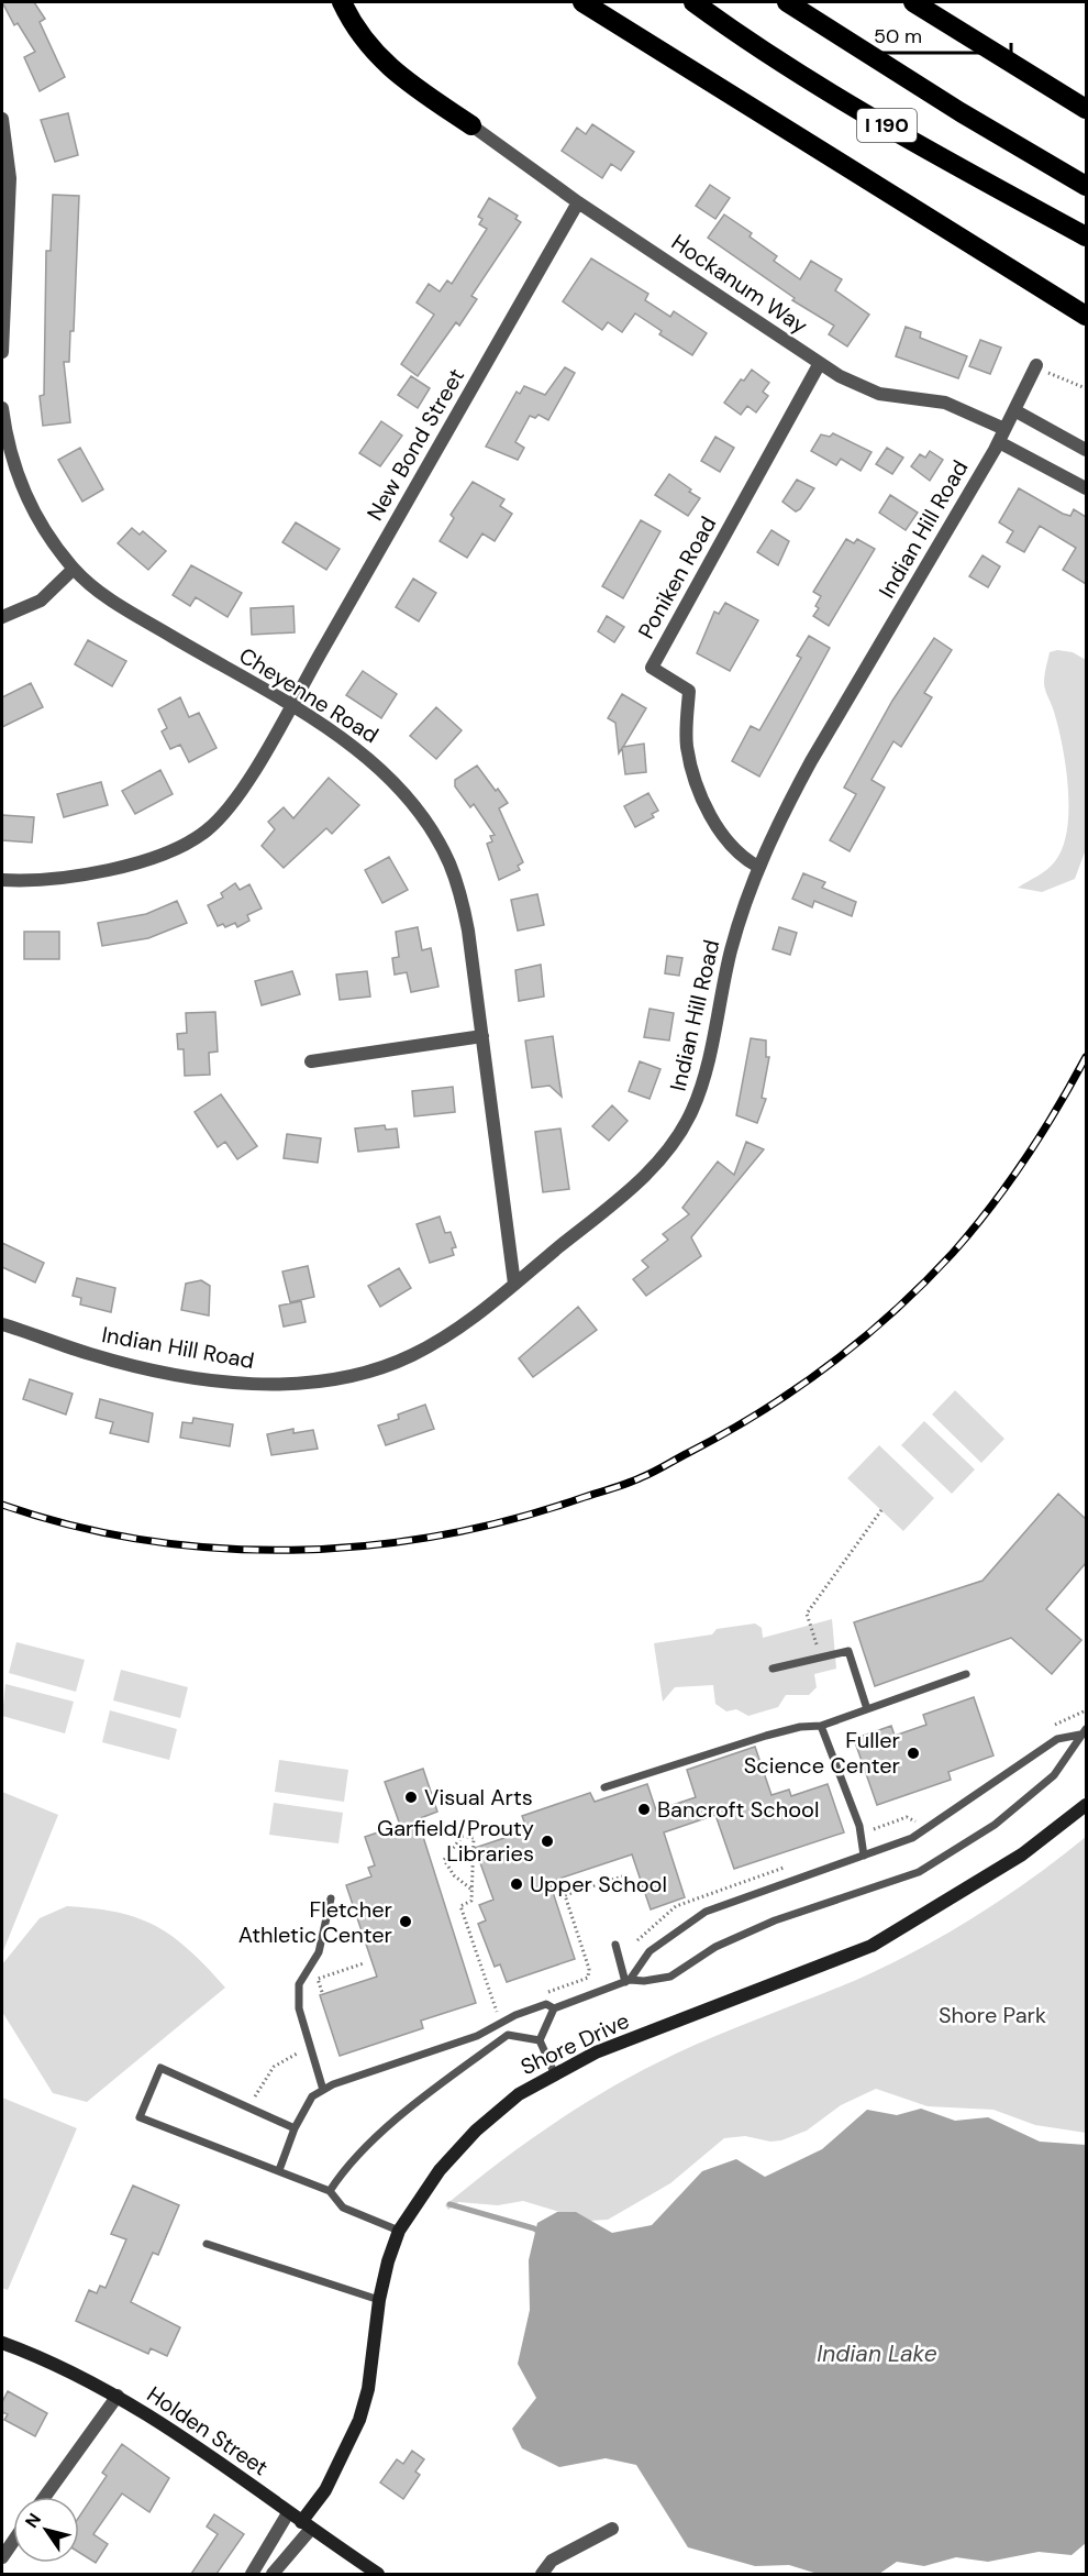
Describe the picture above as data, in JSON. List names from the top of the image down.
{
  "streets": {
    "highway": ["I 190"],
    "main road": ["Shore Drive", "Holden Street"],
    "street": [
      "Hockanum Way",
      "New Bond Street",
      "Indian Hill Road",
      "Poniken Road",
      "Cheyenne Road"
    ]
  },
  "crossings": [
    ["Hockanum Way", "New Bond Street"],
    ["Hockanum Way", "Indian Hill Road"],
    ["Hockanum Way", "Poniken Road"],
    ["New Bond Street", "Cheyenne Road"],
    ["Indian Hill Road", "Poniken Road"],
    ["Indian Hill Road", "Cheyenne Road"],
    ["Shore Drive", "Holden Street"]
  ],
  "water": ["Indian Lake"],
  "parks": ["Shore Park"],
  "places": [
    "Fuller Science Center",
    "Visual Arts",
    "Bancroft School",
    "Garfield/Prouty Libraries",
    "Upper School",
    "Fletcher Athletic Center"
  ],
  "scale_bar": "50 m",
  "north": "top left"
}
